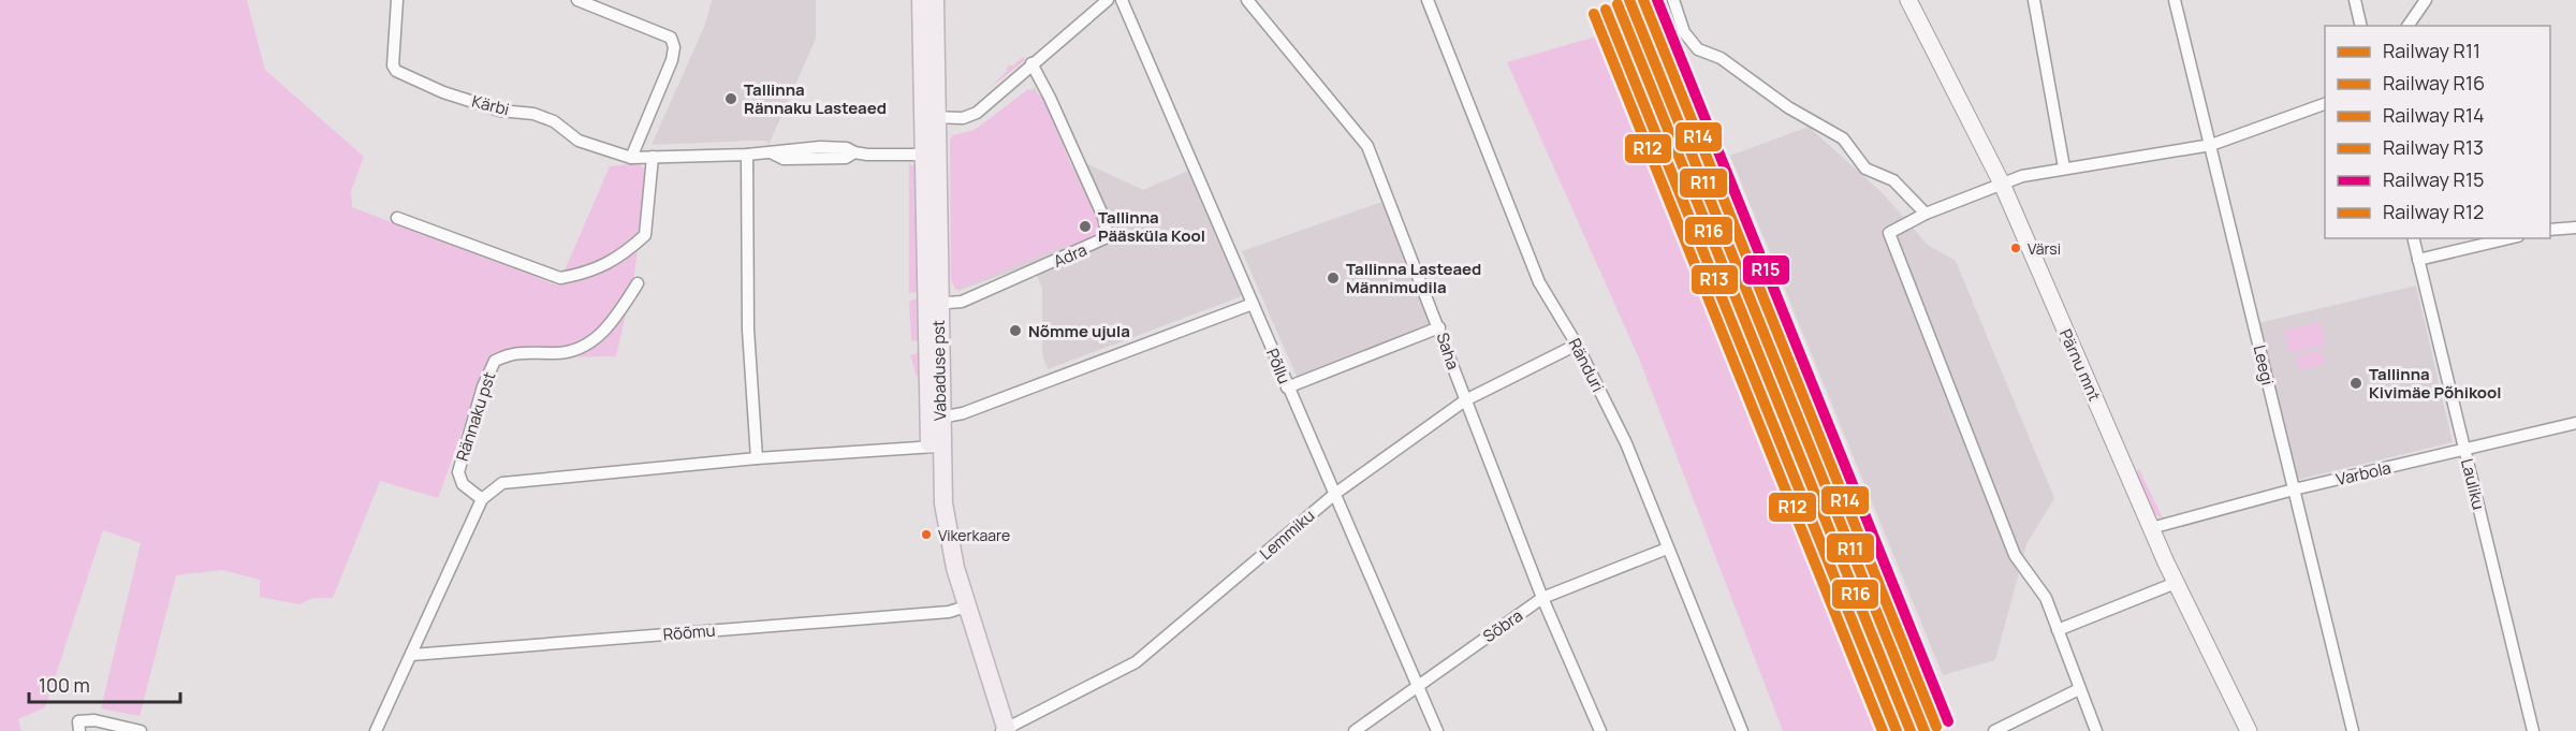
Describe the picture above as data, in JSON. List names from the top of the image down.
{
  "streets": {
    "highway": ["Vabaduse pst"],
    "main road": ["Pärnu mnt"],
    "street": [
      "Kärbi",
      "Adra",
      "Saha",
      "Ränduri",
      "Leegi",
      "Põllu",
      "Rännaku pst",
      "Varbola",
      "Lauliku",
      "Lemmiku",
      "Sõbra",
      "Rõõmu"
    ]
  },
  "crossings": [
    ["Adra", "Vabaduse pst"],
    ["Saha", "Lemmiku"],
    ["Saha", "Sõbra"],
    ["Ränduri", "Lemmiku"],
    ["Ränduri", "Sõbra"],
    ["Pärnu mnt", "Varbola"],
    ["Leegi", "Varbola"],
    ["Põllu", "Lemmiku"],
    ["Põllu", "Sõbra"],
    ["Vabaduse pst", "Lemmiku"],
    ["Vabaduse pst", "Rõõmu"],
    ["Varbola", "Lauliku"]
  ],
  "places": [
    "Tallinna Rännaku Lasteaed",
    "Tallinna Pääsküla Kool",
    "Värsi",
    "Tallinna Lasteaed Männimudila",
    "Nõmme ujula",
    "Tallinna Kivimäe Põhikool",
    "Vikerkaare"
  ],
  "lines": [
    "rail line R11",
    "rail line R14",
    "rail line R15",
    "rail line R16",
    "rail line R13",
    "rail line R12"
  ],
  "legend": [
    "Railway R11",
    "Railway R16",
    "Railway R14",
    "Railway R13",
    "Railway R15",
    "Railway R12"
  ],
  "scale_bar": "100 m"
}
